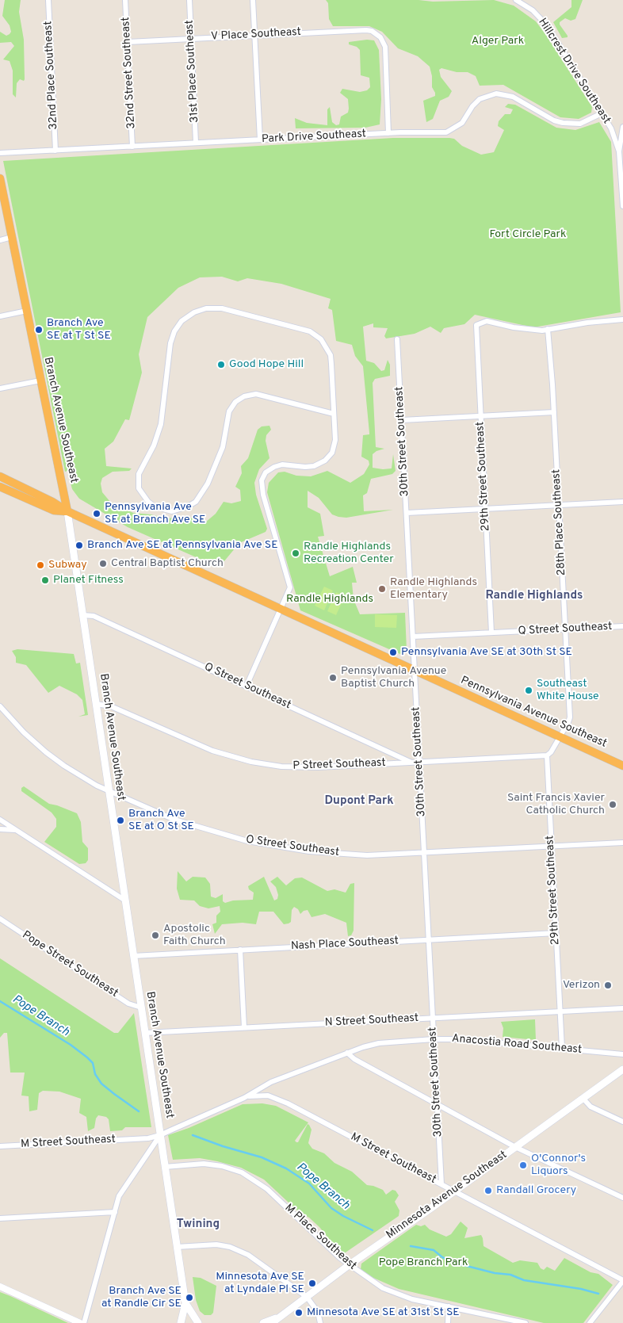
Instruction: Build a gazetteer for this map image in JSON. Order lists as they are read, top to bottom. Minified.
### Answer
{"streets":{"highway":["Branch Avenue Southeast","Pennsylvania Avenue Southeast"],"main road":["Minnesota Avenue Southeast"],"street":["V Place Southeast","31st Place Southeast","Hillcrest Drive Southeast","32nd Street Southeast","32nd Place Southeast","Park Drive Southeast","30th Street Southeast","29th Street Southeast","28th Place Southeast","Q Street Southeast","P Street Southeast","O Street Southeast","Nash Place Southeast","Pope Street Southeast","N Street Southeast","Anacostia Road Southeast","M Street Southeast","M Place Southeast"]},"crossings":[["V Place Southeast","31st Place Southeast"],["V Place Southeast","32nd Street Southeast"],["V Place Southeast","Park Drive Southeast"],["31st Place Southeast","Park Drive Southeast"],["Hillcrest Drive Southeast","Park Drive Southeast"],["32nd Street Southeast","Park Drive Southeast"],["32nd Place Southeast","Park Drive Southeast"],["Branch Avenue Southeast","Q Street Southeast"],["Branch Avenue Southeast","Pennsylvania Avenue Southeast"],["Branch Avenue Southeast","P Street Southeast"],["Branch Avenue Southeast","O Street Southeast"],["Branch Avenue Southeast","Nash Place Southeast"],["Branch Avenue Southeast","Pope Street Southeast"],["Branch Avenue Southeast","N Street Southeast"],["Branch Avenue Southeast","Anacostia Road Southeast"],["Branch Avenue Southeast","M Street Southeast"],["Branch Avenue Southeast","M Place Southeast"],["30th Street Southeast","Q Street Southeast"],["30th Street Southeast","Pennsylvania Avenue Southeast"],["30th Street Southeast","P Street Southeast"],["30th Street Southeast","O Street Southeast"],["30th Street Southeast","Nash Place Southeast"],["30th Street Southeast","N Street Southeast"],["30th Street Southeast","Anacostia Road Southeast"],["30th Street Southeast","M Street Southeast"],["29th Street Southeast","28th Place Southeast"],["29th Street Southeast","Q Street Southeast"],["29th Street Southeast","P Street Southeast"],["29th Street Southeast","O Street Southeast"],["29th Street Southeast","Nash Place Southeast"],["29th Street Southeast","N Street Southeast"],["29th Street Southeast","Anacostia Road Southeast"],["28th Place Southeast","Q Street Southeast"],["28th Place Southeast","Pennsylvania Avenue Southeast"],["Q Street Southeast","P Street Southeast"],["Anacostia Road Southeast","M Street Southeast"],["M Street Southeast","Minnesota Avenue Southeast"],["Minnesota Avenue Southeast","M Place Southeast"]],"districts":["Randle Highlands","Dupont Park","Twining"],"water":["Pope Branch"],"parks":["Alger Park","Fort Circle Park","Randle Highlands","Pope Branch Park"],"places":["Branch Ave SE at T St SE","Good Hope Hill","Pennsylvania Ave SE at Branch Ave SE","Branch Ave SE at Pennsylvania Ave SE","Randle Highlands Recreation Center","Central Baptist Church","Subway","Planet Fitness","Randle Highlands Elementary","Pennsylvania Ave SE at 30th St SE","Pennsylvania Avenue Baptist Church","Southeast White House","Saint Francis Xavier Catholic Church","Branch Ave SE at O St SE","Apostolic Faith Church","Verizon","O'Connor's Liquors","Randall Grocery","Minnesota Ave SE at Lyndale Pl SE","Branch Ave SE at Randle Cir SE","Minnesota Ave SE at 31st St SE"]}
